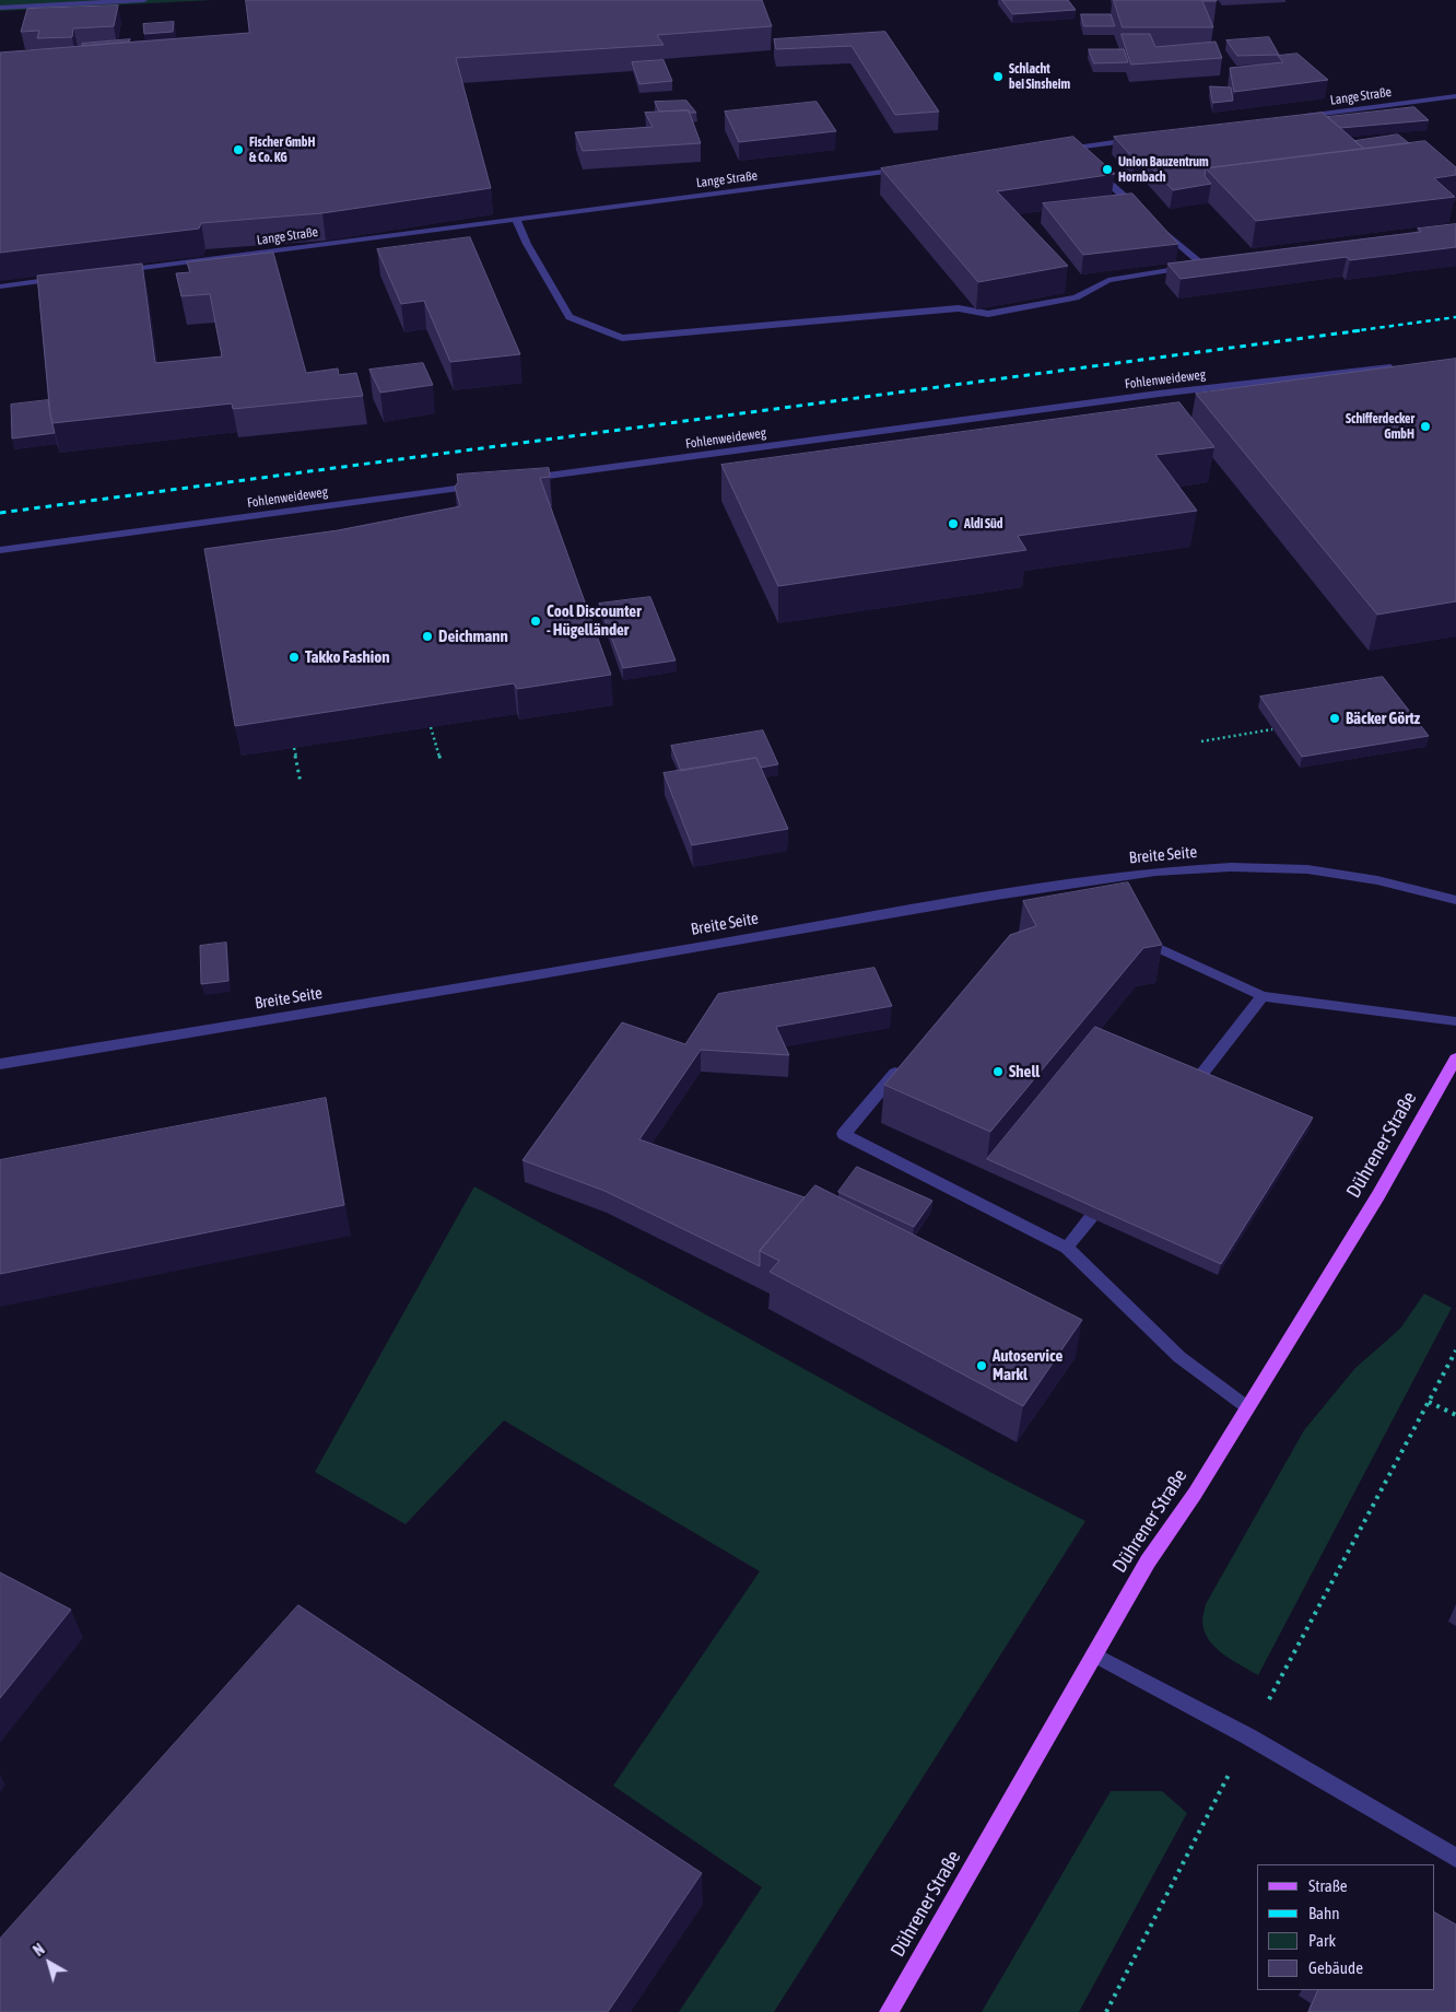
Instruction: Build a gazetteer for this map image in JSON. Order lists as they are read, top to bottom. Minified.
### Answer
{"streets":{"main road":["Dührener Straße"],"street":["Lange Straße","Fohlenweideweg","Breite Seite"]},"places":["Schlacht bei Sinsheim","Fischer GmbH & Co. KG","Union Bauzentrum Hornbach","Schifferdecker GmbH","Aldi Süd","Cool Discounter - Hügelländer","Deichmann","Takko Fashion","Bäcker Görtz","Shell","Autoservice Markl"],"legend":["Straße","Bahn","Park","Gebäude"],"north":"top left"}
